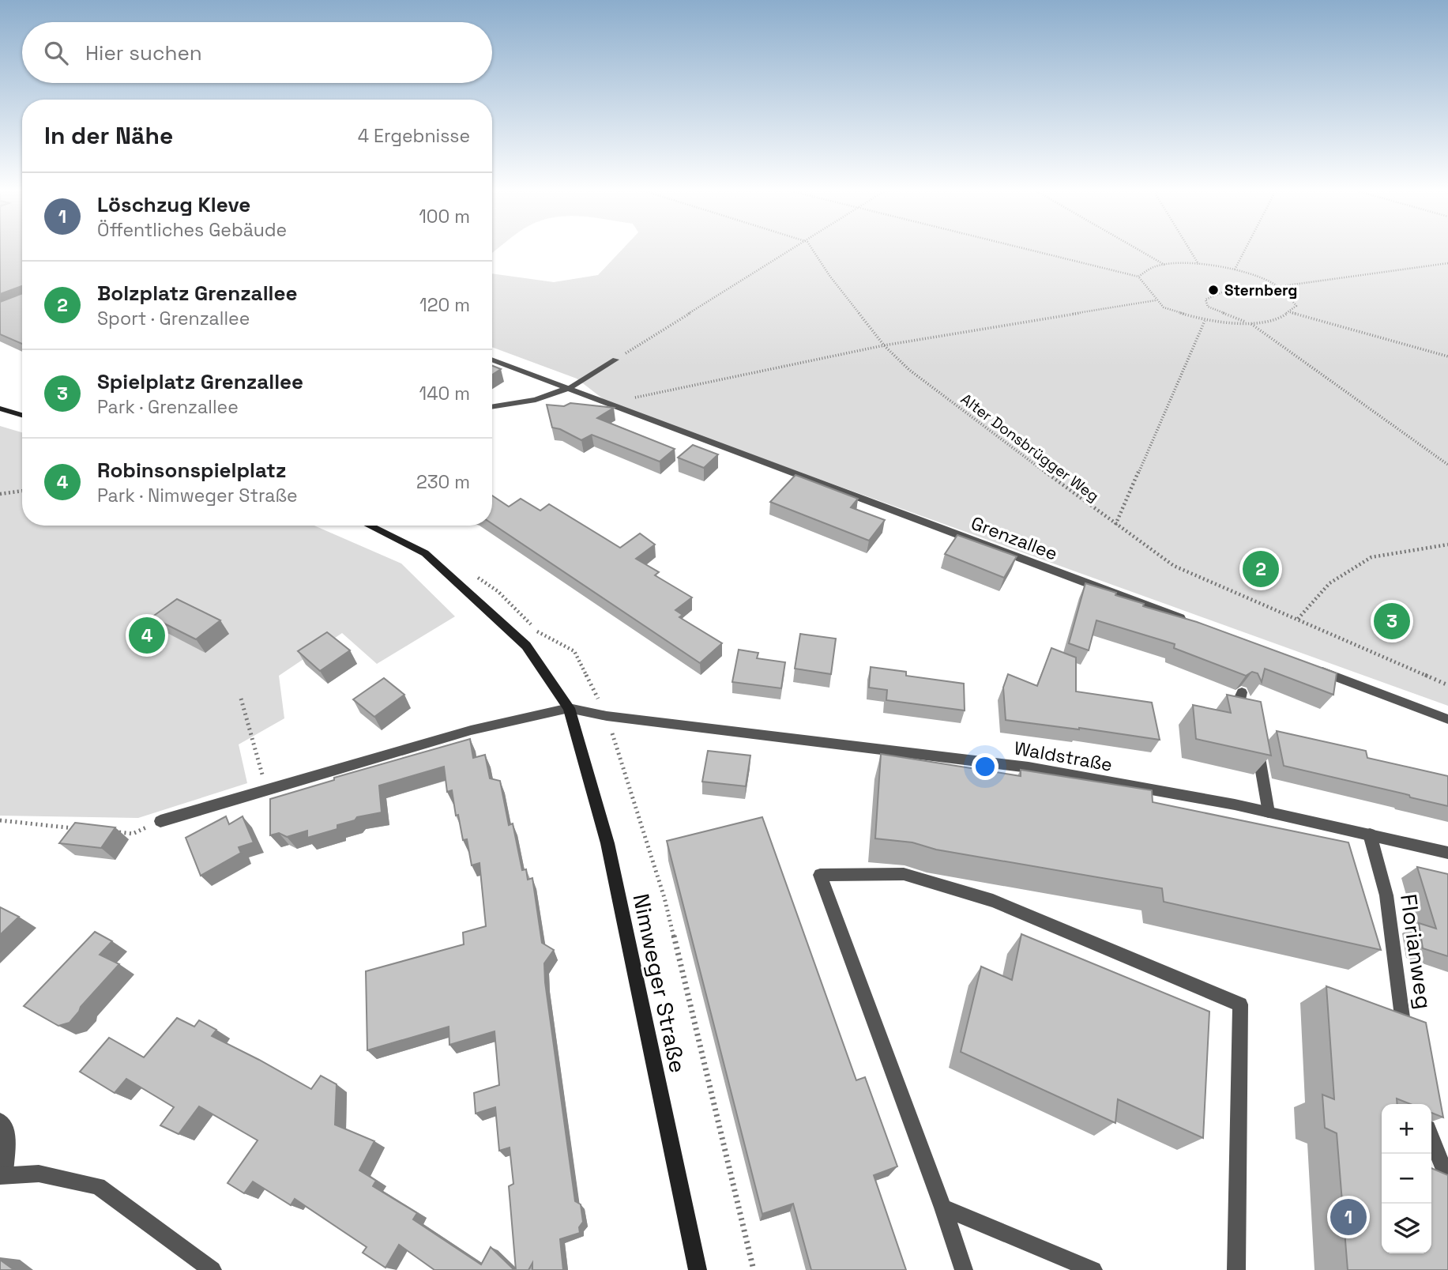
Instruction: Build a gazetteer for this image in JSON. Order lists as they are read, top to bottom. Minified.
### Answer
{"streets":{"main road":["Nimweger Straße"],"street":["Grenzallee","Waldstraße","Florianweg"],"path":["Alter Donsbrügger Weg"]},"crossings":[["Waldstraße","Florianweg"],["Waldstraße","Nimweger Straße"]],"places":["Sternberg"],"page":{"search":"Hier suchen","heading":["In der Nähe","4 Ergebnisse"],"list":[{"mark":"1","name":"Löschzug Kleve","note":"Öffentliches Gebäude","value":"100 m"},{"mark":"2","name":"Bolzplatz Grenzallee","note":"Sport · Grenzallee","value":"120 m"},{"mark":"3","name":"Spielplatz Grenzallee","note":"Park · Grenzallee","value":"140 m"},{"mark":"4","name":"Robinsonspielplatz","note":"Park · Nimweger Straße","value":"230 m"}],"pins":["2","3","4","1"],"map_buttons":["+","−"]}}
